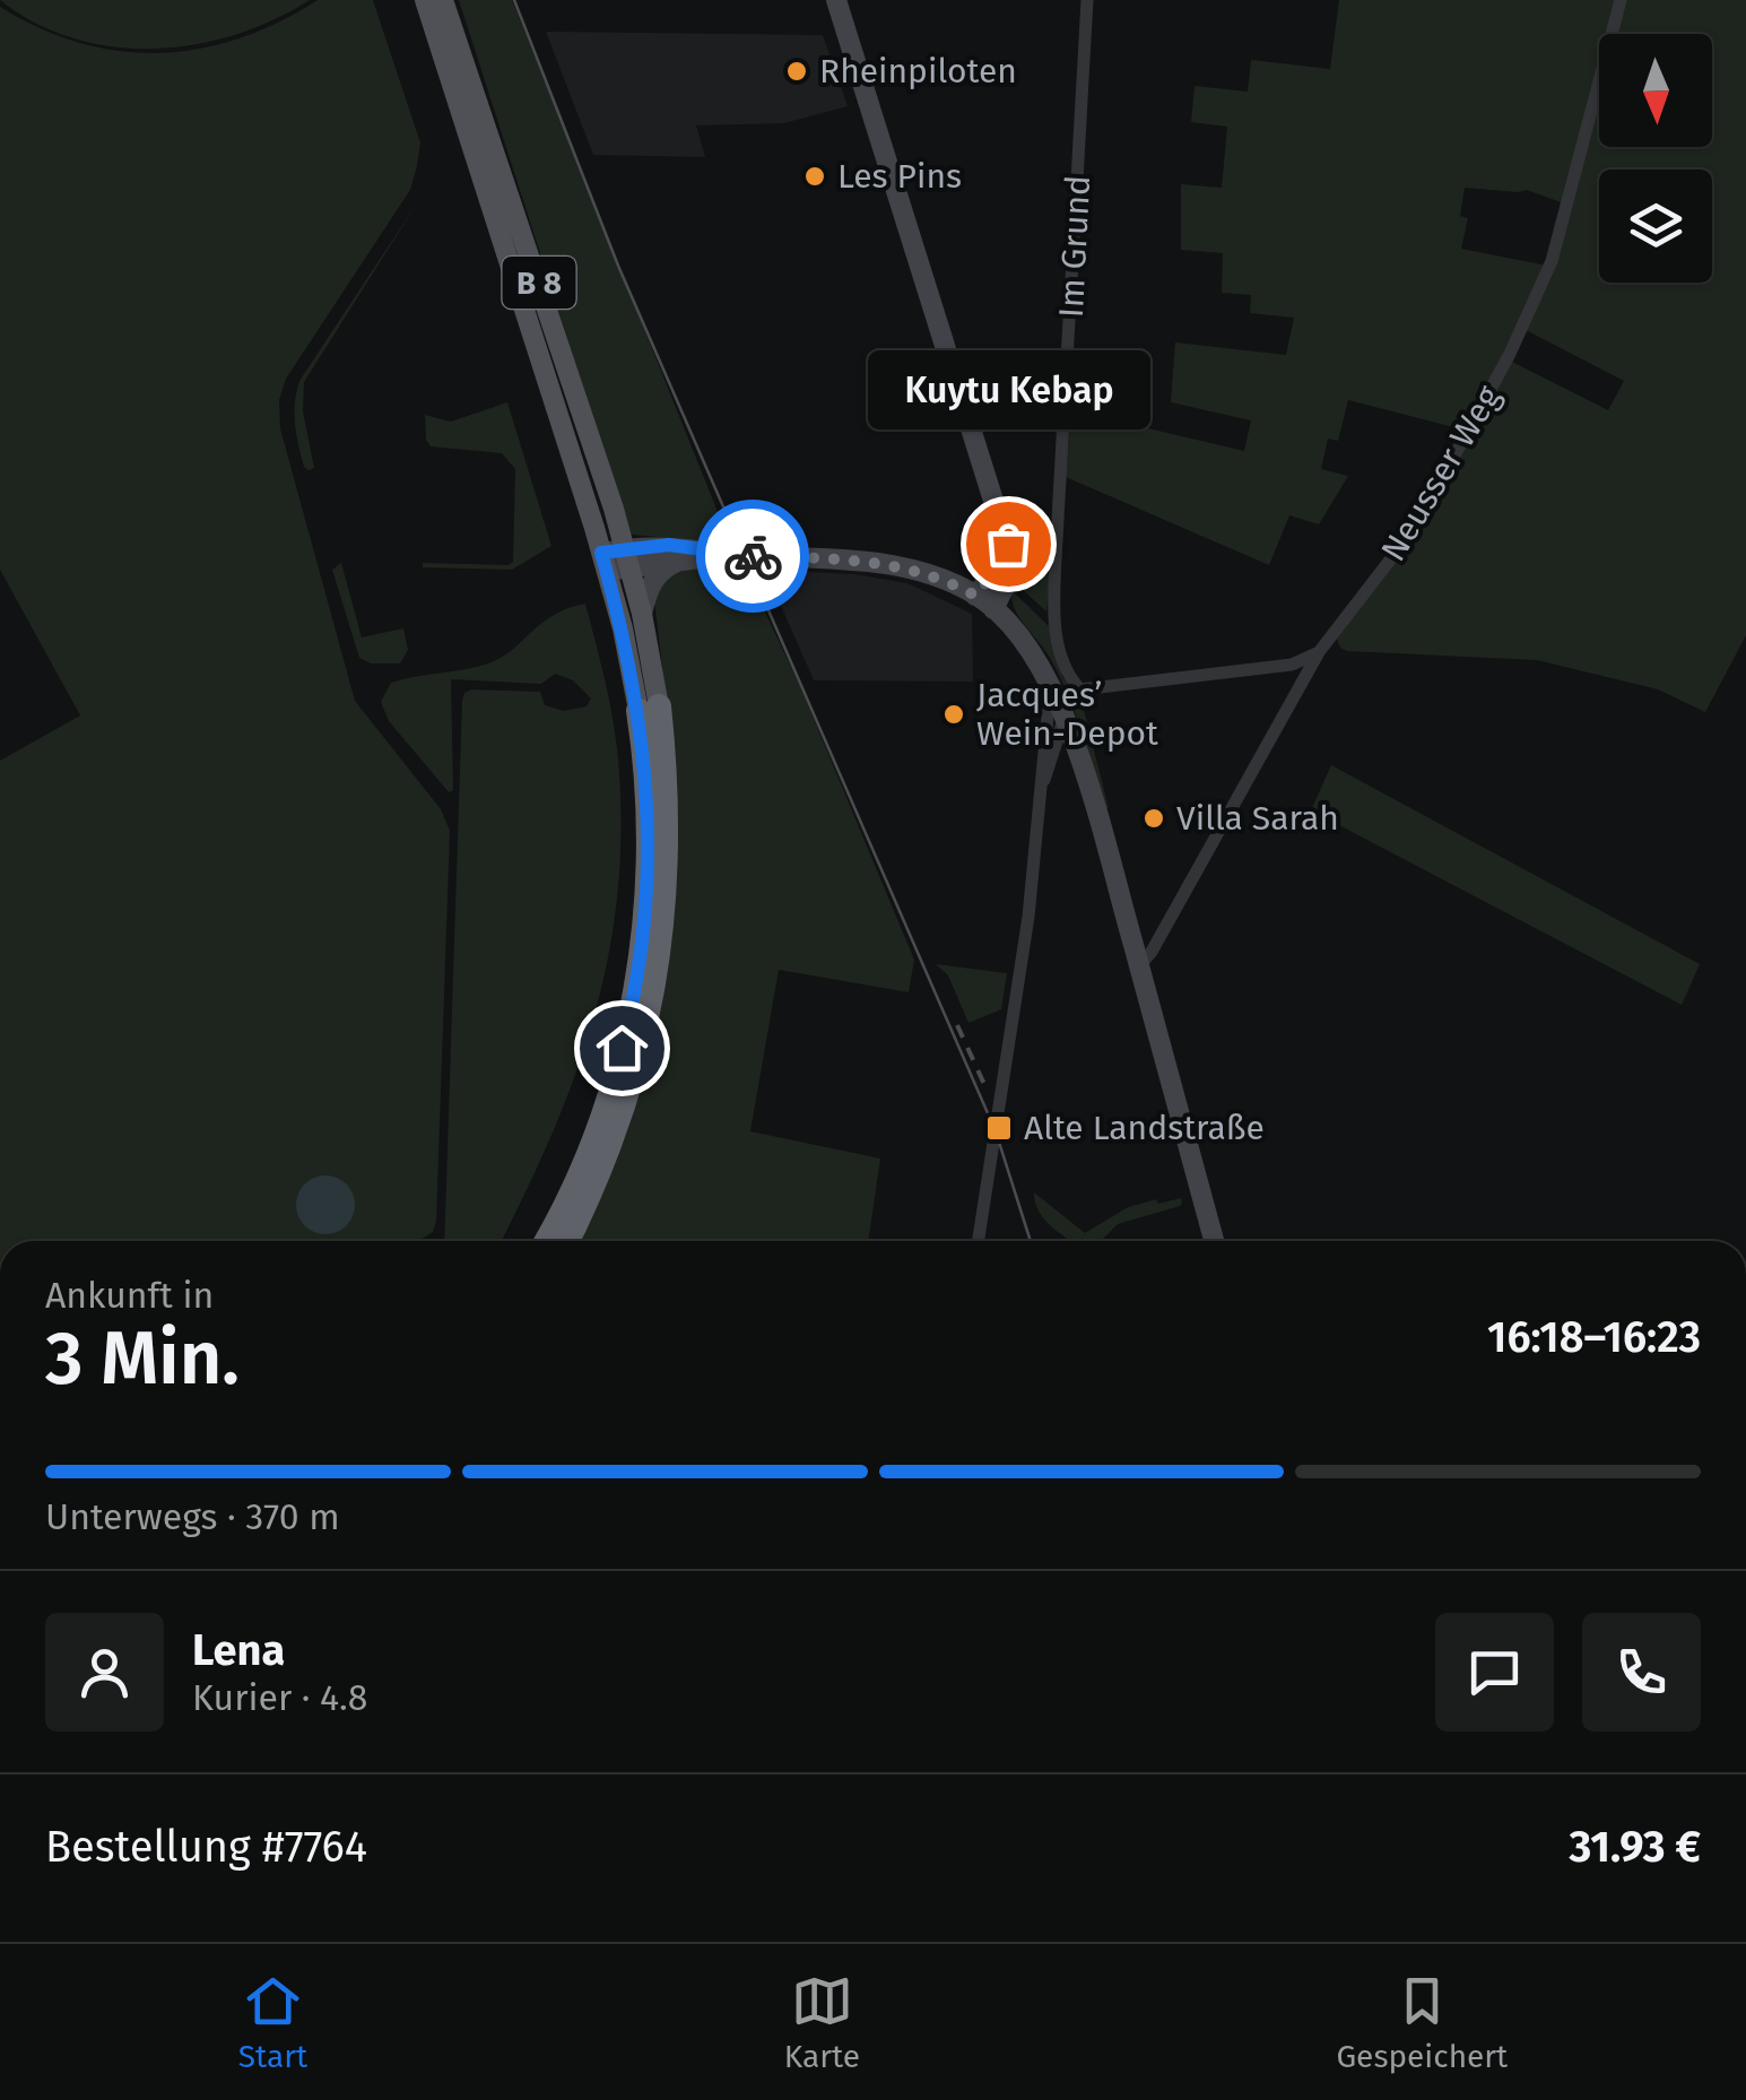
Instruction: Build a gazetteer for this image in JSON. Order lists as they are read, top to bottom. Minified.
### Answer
{"streets":{"highway":["B 8"],"street":["Im Grund","Neusser Weg"]},"crossings":[["Im Grund","Neusser Weg"]],"places":{"other":["Rheinpiloten","Les Pins","Kuytu Kebap","Jacques’ Wein-Depot","Villa Sarah"],"transit":["Alte Landstraße"]},"north":"bottom","page":{"bubble":"Kuytu Kebap","heading":["3 Min.","Ankunft in","16:18–16:23"],"panel":["Lena","Kurier · 4.8","Bestellung #7764","31.93 €"],"bar":"Unterwegs · 370 m","tabs":["Start","Karte","Gespeichert"]}}
